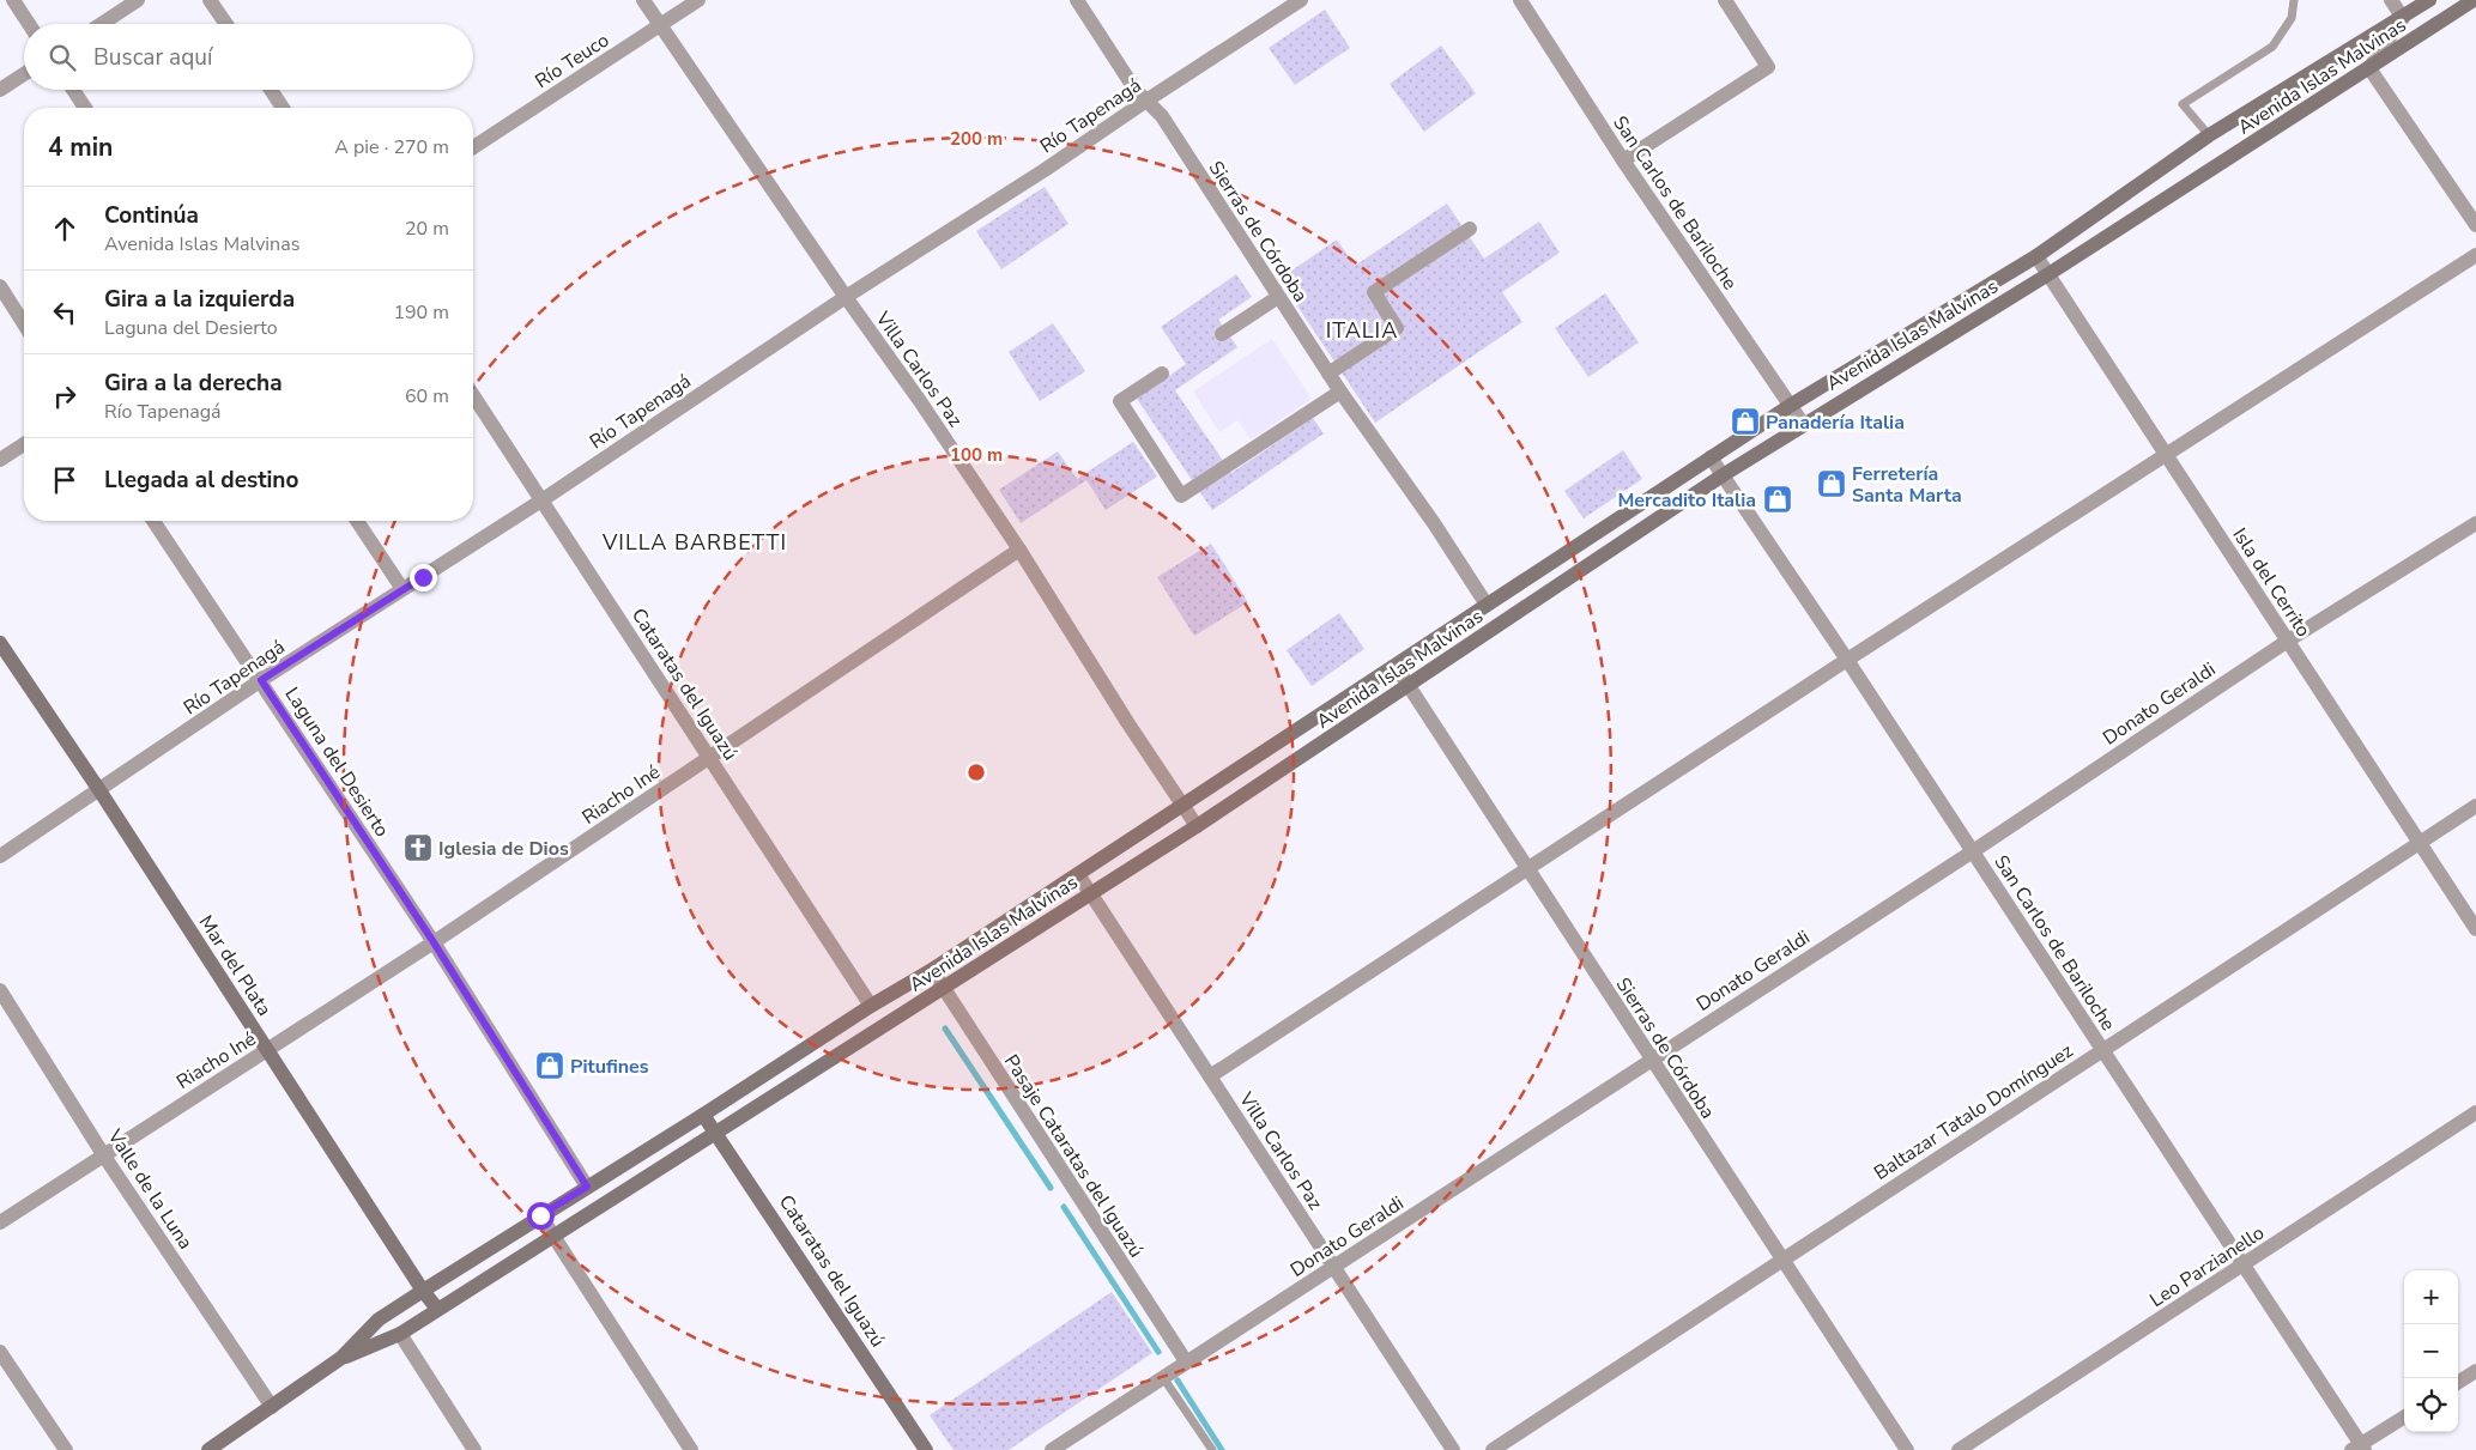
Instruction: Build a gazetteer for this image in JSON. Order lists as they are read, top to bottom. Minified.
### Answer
{"streets":{"main road":["Avenida Islas Malvinas","Cataratas del Iguazú","Mar del Plata"],"street":["Río Teuco","Río Tapenagá","San Carlos de Bariloche","Sierras de Córdoba","Villa Carlos Paz","Isla del Cerrito","Donato Geraldi","Laguna del Desierto","Riacho Iné","Baltazar Tatalo Domínguez","Pasaje Cataratas del Iguazú","Valle de la Luna","Leo Parzianello"]},"crossings":[["Río Teuco","Villa Carlos Paz"],["Avenida Islas Malvinas","San Carlos de Bariloche"],["Avenida Islas Malvinas","Sierras de Córdoba"],["Avenida Islas Malvinas","Villa Carlos Paz"],["Avenida Islas Malvinas","Isla del Cerrito"],["Avenida Islas Malvinas","Cataratas del Iguazú"],["Avenida Islas Malvinas","Laguna del Desierto"],["Avenida Islas Malvinas","Mar del Plata"],["Avenida Islas Malvinas","Pasaje Cataratas del Iguazú"],["Avenida Islas Malvinas","Valle de la Luna"],["Río Tapenagá","Sierras de Córdoba"],["Río Tapenagá","Villa Carlos Paz"],["Río Tapenagá","Cataratas del Iguazú"],["Río Tapenagá","Laguna del Desierto"],["Río Tapenagá","Mar del Plata"],["San Carlos de Bariloche","Donato Geraldi"],["San Carlos de Bariloche","Baltazar Tatalo Domínguez"],["San Carlos de Bariloche","Leo Parzianello"],["Sierras de Córdoba","Donato Geraldi"],["Sierras de Córdoba","Baltazar Tatalo Domínguez"],["Villa Carlos Paz","Donato Geraldi"],["Villa Carlos Paz","Riacho Iné"],["Isla del Cerrito","Donato Geraldi"],["Isla del Cerrito","Baltazar Tatalo Domínguez"],["Cataratas del Iguazú","Riacho Iné"],["Donato Geraldi","Pasaje Cataratas del Iguazú"],["Laguna del Desierto","Riacho Iné"],["Riacho Iné","Mar del Plata"],["Riacho Iné","Valle de la Luna"]],"districts":["ITALIA","VILLA BARBETTI"],"places":{"shop":["Panadería Italia","Ferretería Santa Marta","Mercadito Italia","Pitufines"],"church":["Iglesia de Dios"]},"page":{"search":"Buscar aquí","heading":["4 min","A pie · 270 m"],"list":[["Continúa","Avenida Islas Malvinas","20 m"],["Gira a la izquierda","Laguna del Desierto","190 m"],["Gira a la derecha","Río Tapenagá","60 m"],"Llegada al destino"],"map_buttons":["+","−"]},"rings":["200 m","100 m"]}
